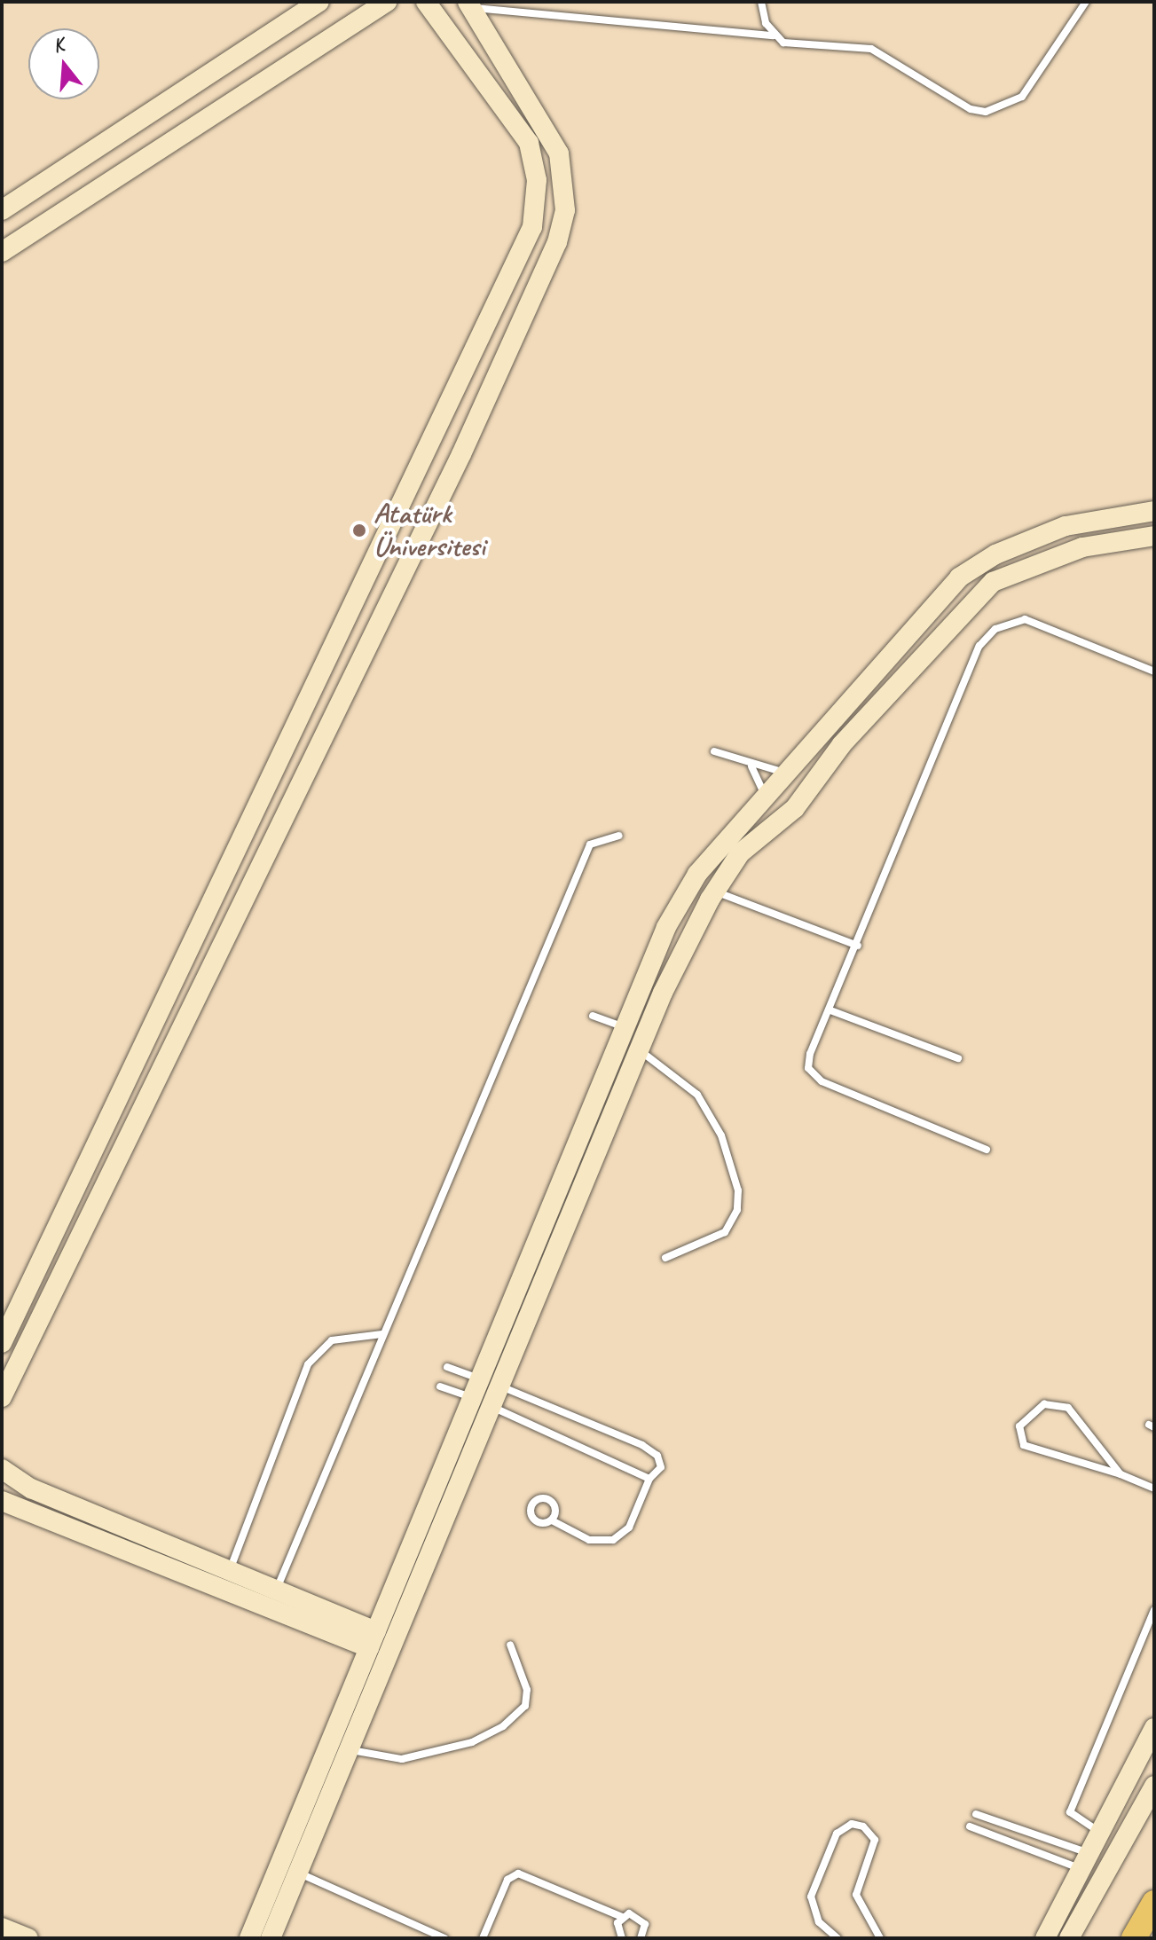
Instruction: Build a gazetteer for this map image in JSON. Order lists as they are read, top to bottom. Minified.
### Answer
{"places":["Atatürk Üniversitesi"],"north":"top"}
